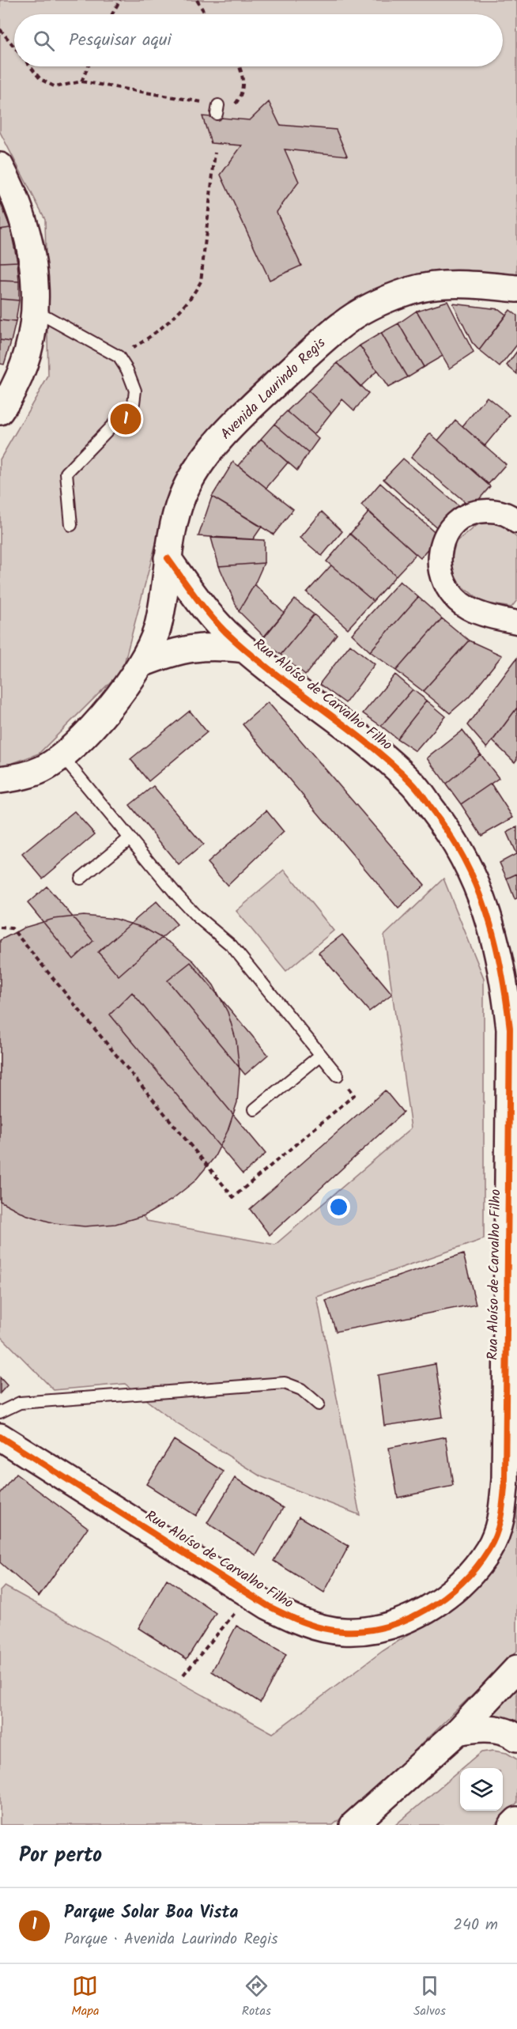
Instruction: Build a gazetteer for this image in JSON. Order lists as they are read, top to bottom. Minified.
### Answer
{"streets":{"street":["Avenida Laurindo Regis","Rua Aloíso de Carvalho Filho"]},"crossings":[["Avenida Laurindo Regis","Rua Aloíso de Carvalho Filho"]],"page":{"search":"Pesquisar aqui","pins":"1","heading":"Por perto","list":[{"mark":"1","name":"Parque Solar Boa Vista","note":"Parque · Avenida Laurindo Regis","value":"240 m"}],"nav":["Mapa","Rotas","Salvos"]}}
